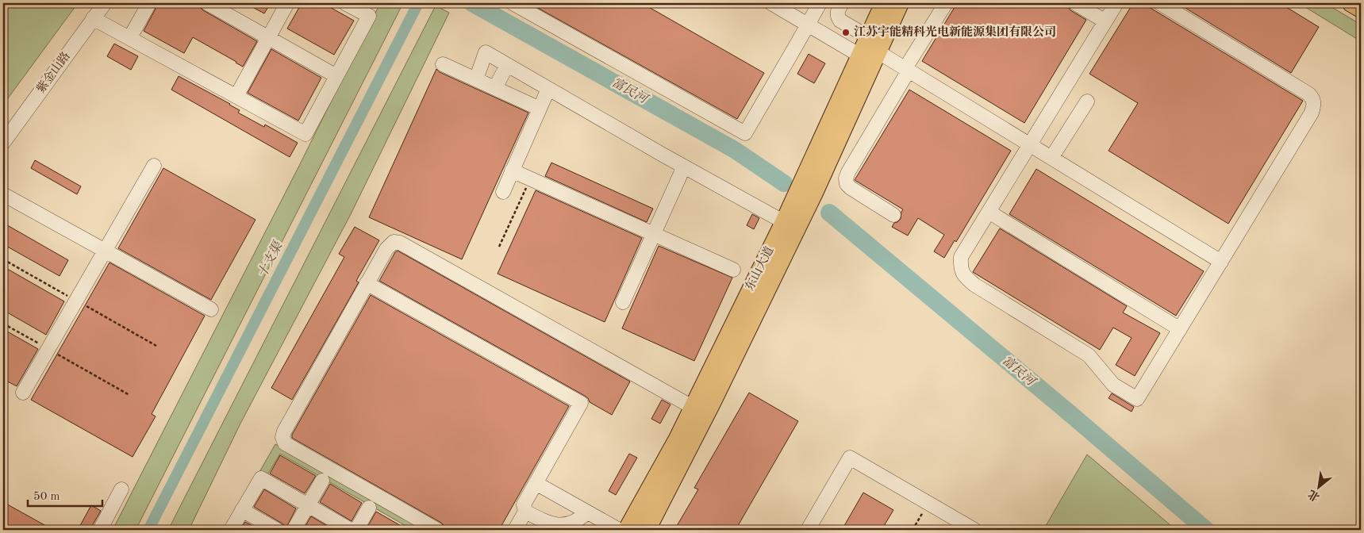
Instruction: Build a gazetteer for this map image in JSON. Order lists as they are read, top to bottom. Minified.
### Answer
{"streets":{"main road":["东山大道"],"street":["紫金山路"]},"water":["富民河","十支渠"],"places":["江苏宇能精科光电新能源集团有限公司"],"scale_bar":"50 m","north":"bottom left"}
